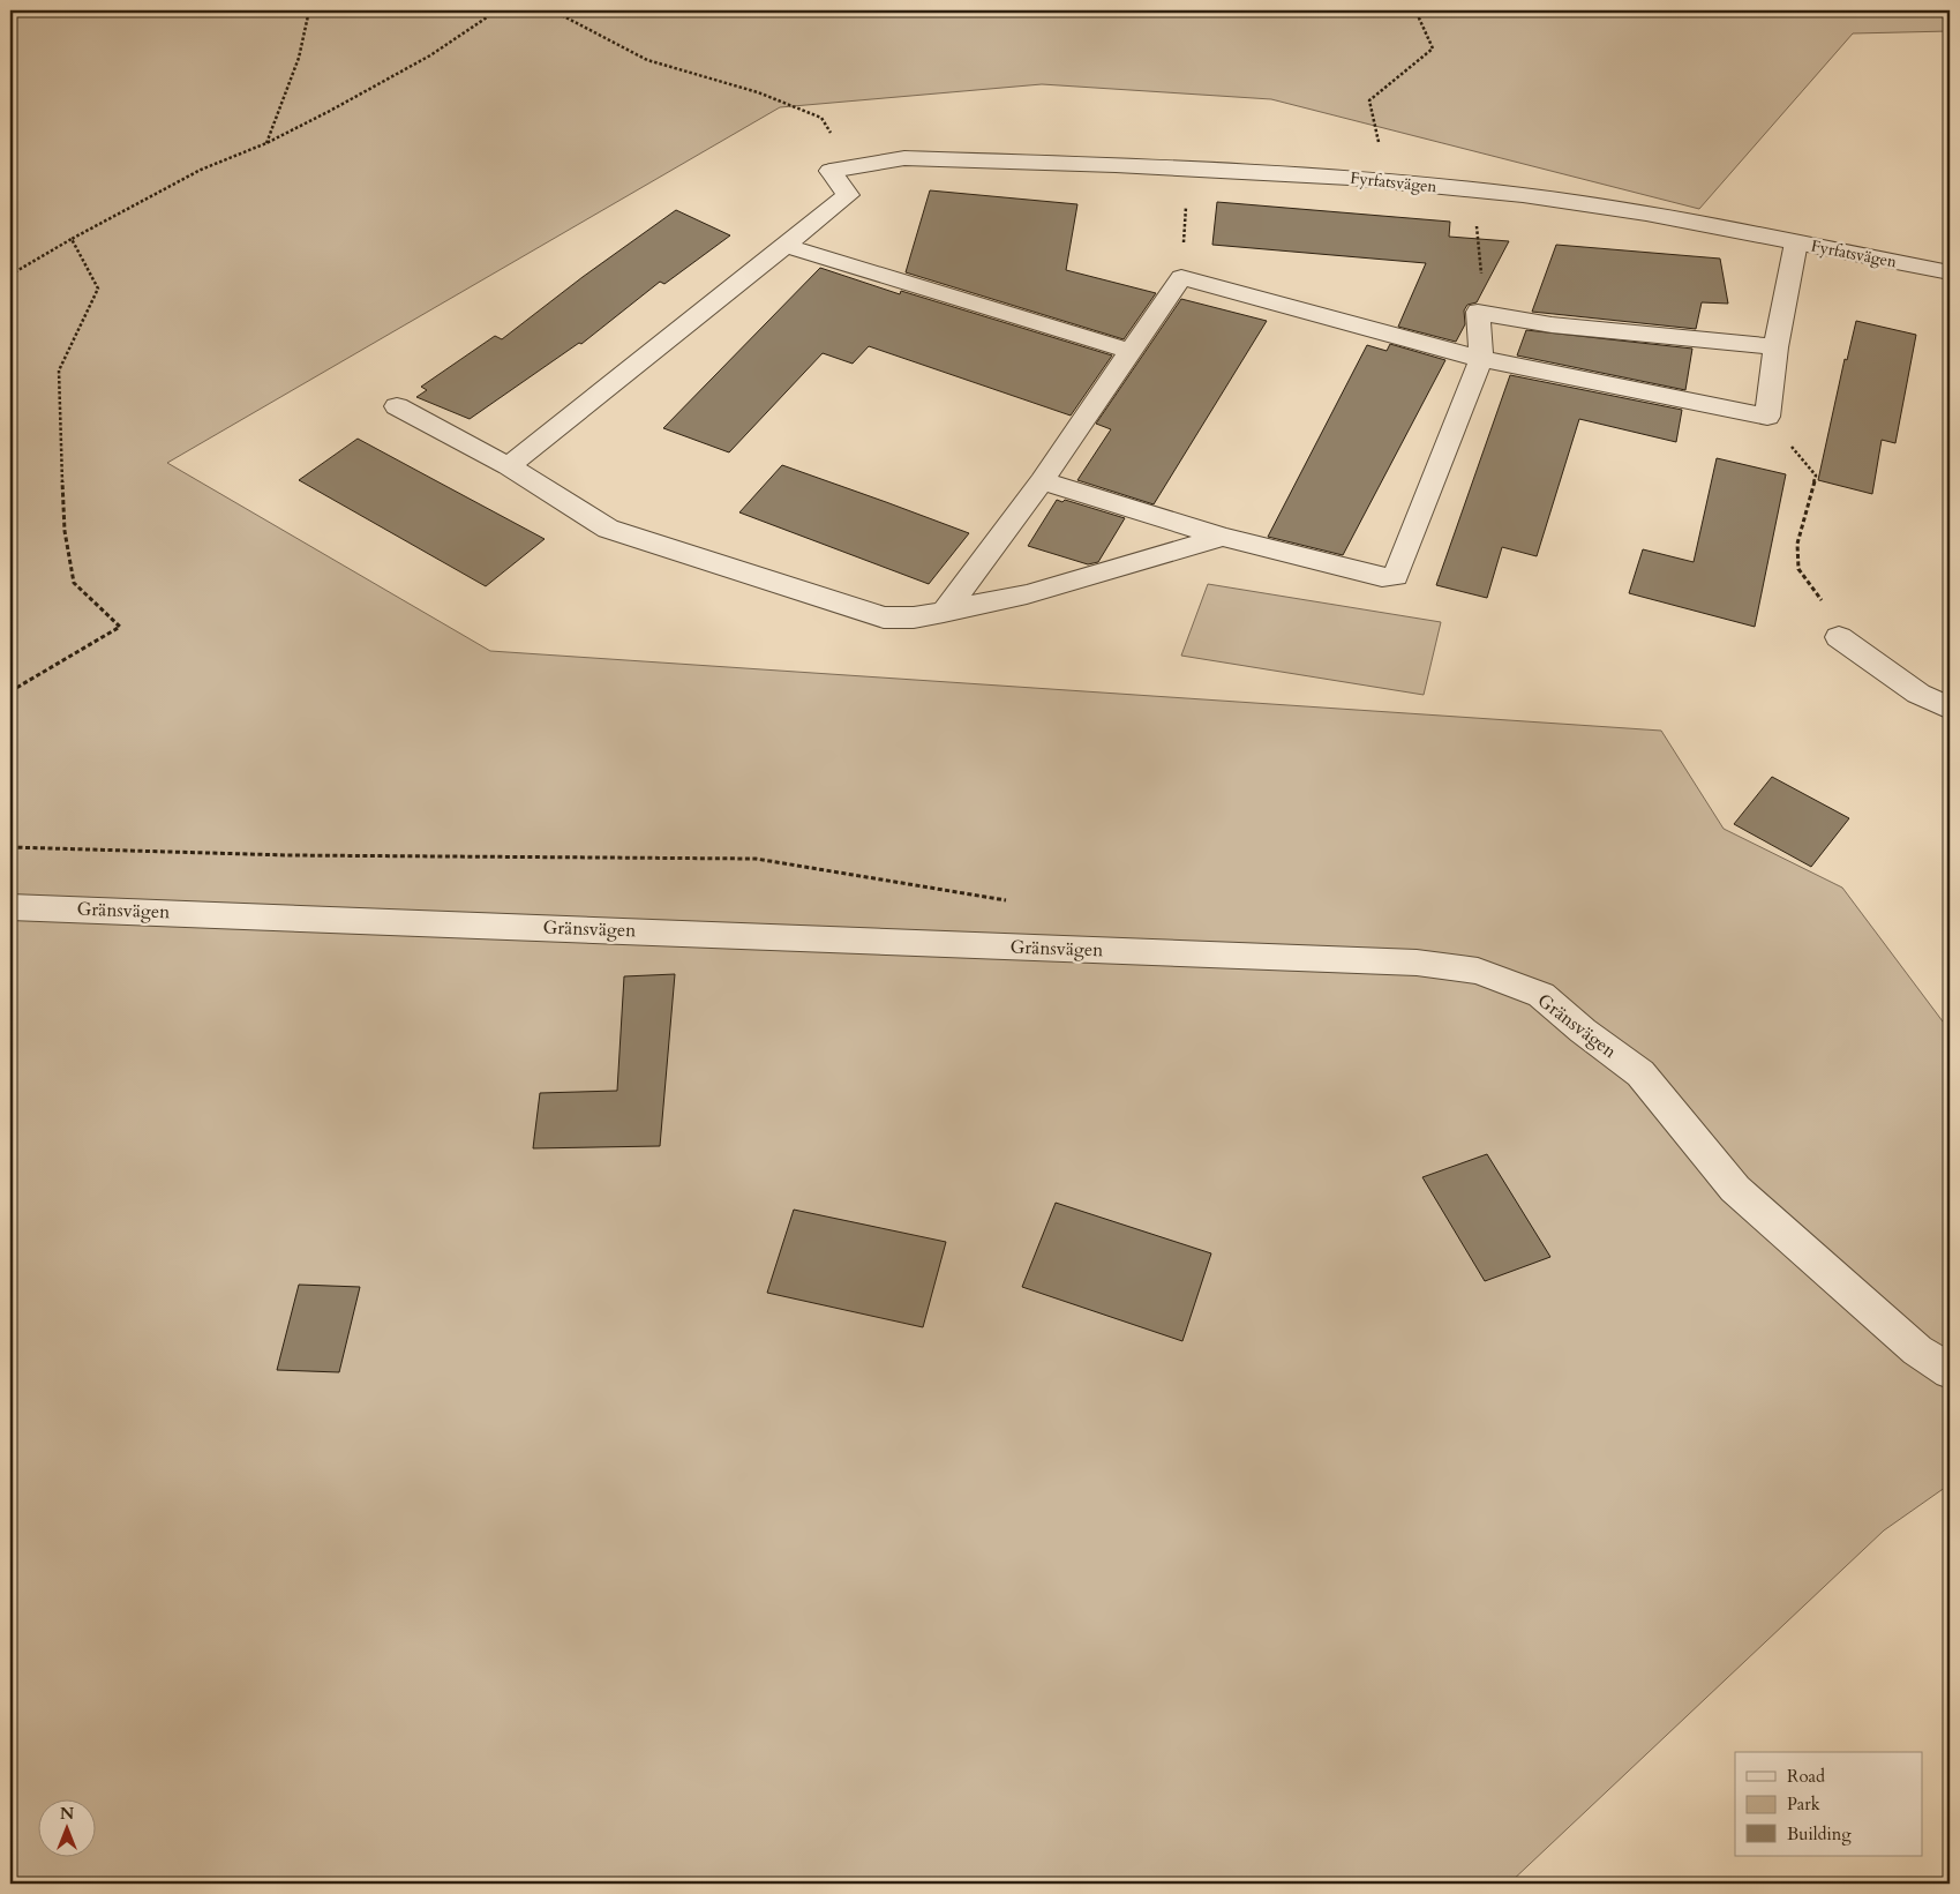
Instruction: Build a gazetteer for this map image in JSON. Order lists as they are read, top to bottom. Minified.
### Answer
{"streets":{"street":["Fyrfatsvägen","Gränsvägen"]},"legend":["Road","Park","Building"],"north":"top"}
